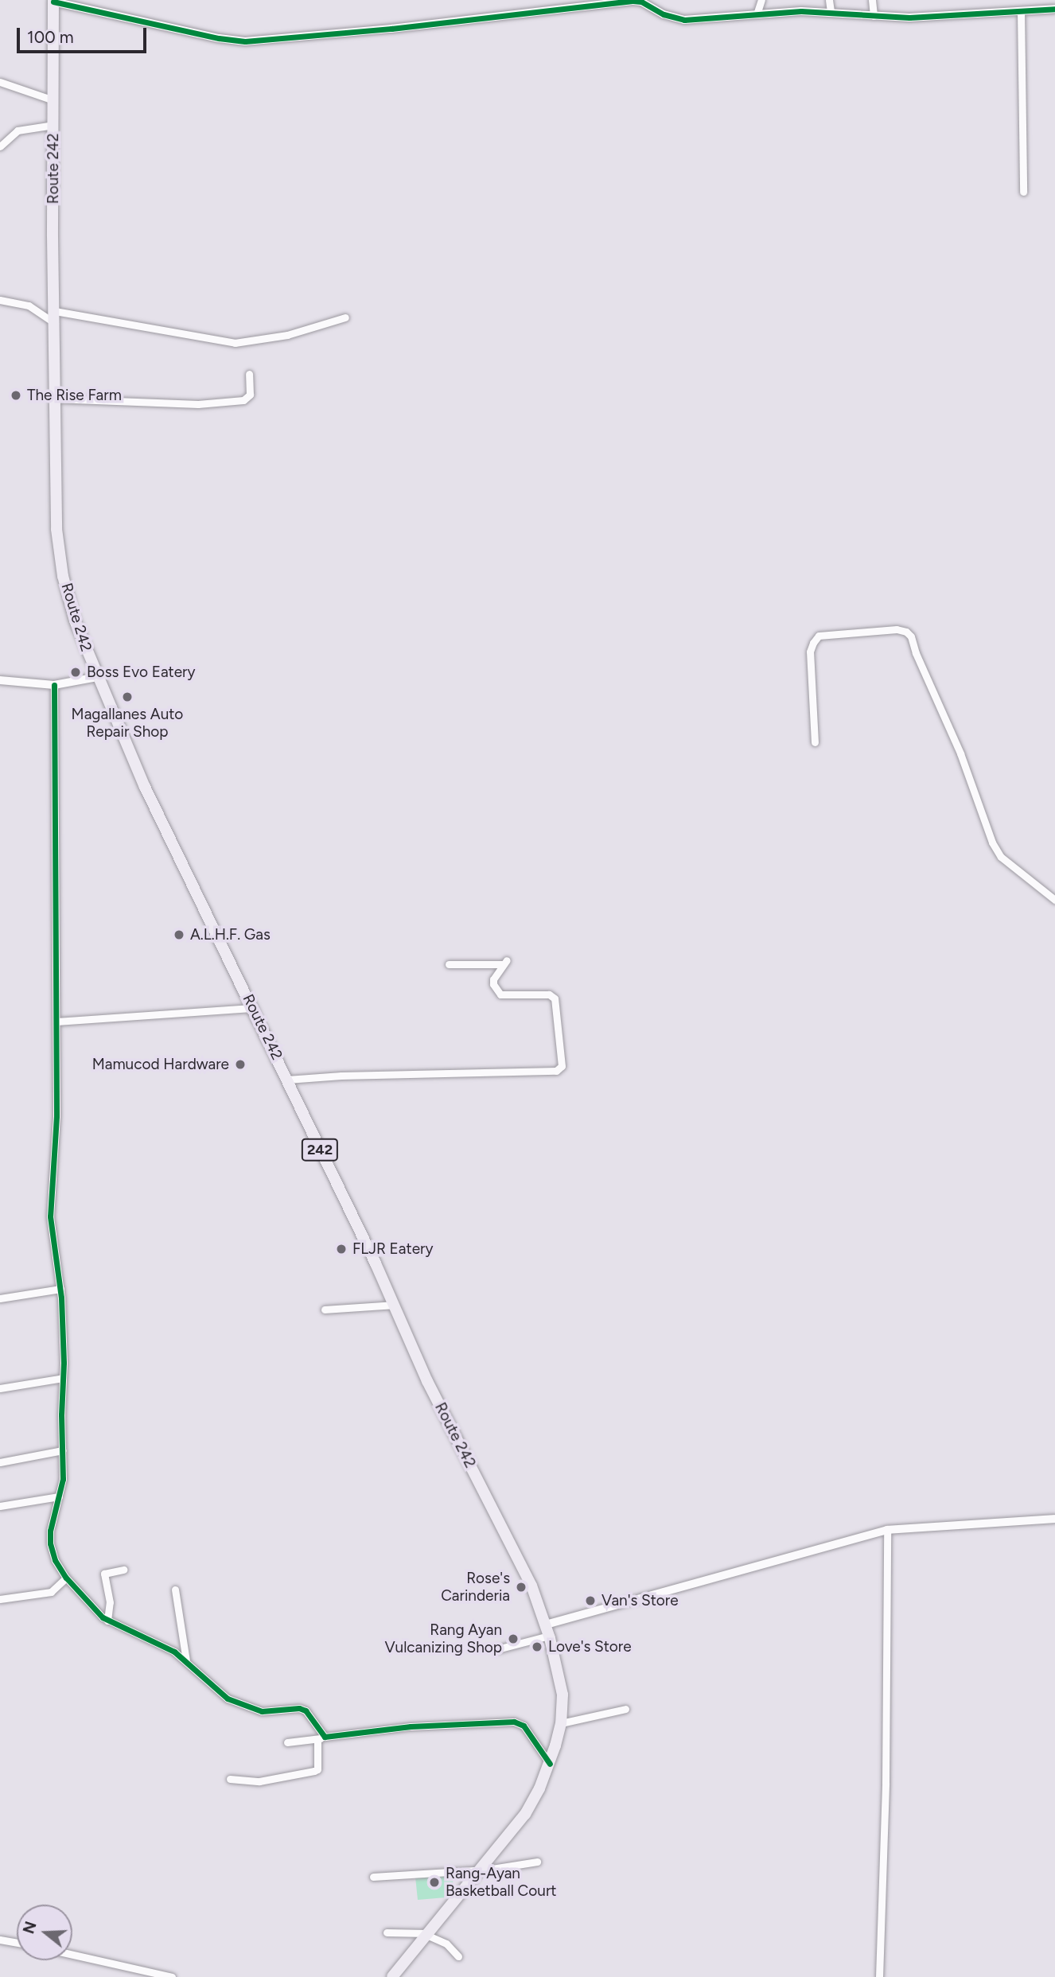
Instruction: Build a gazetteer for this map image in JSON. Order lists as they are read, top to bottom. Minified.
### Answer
{"streets":{"main road":["Route 242","242"]},"places":["The Rise Farm","Boss Evo Eatery","Magallanes Auto Repair Shop","A.L.H.F. Gas","Mamucod Hardware","FLJR Eatery","Rose's Carinderia","Van's Store","Rang Ayan Vulcanizing Shop","Love's Store","Rang-Ayan Basketball Court"],"scale_bar":"100 m","north":"left"}
